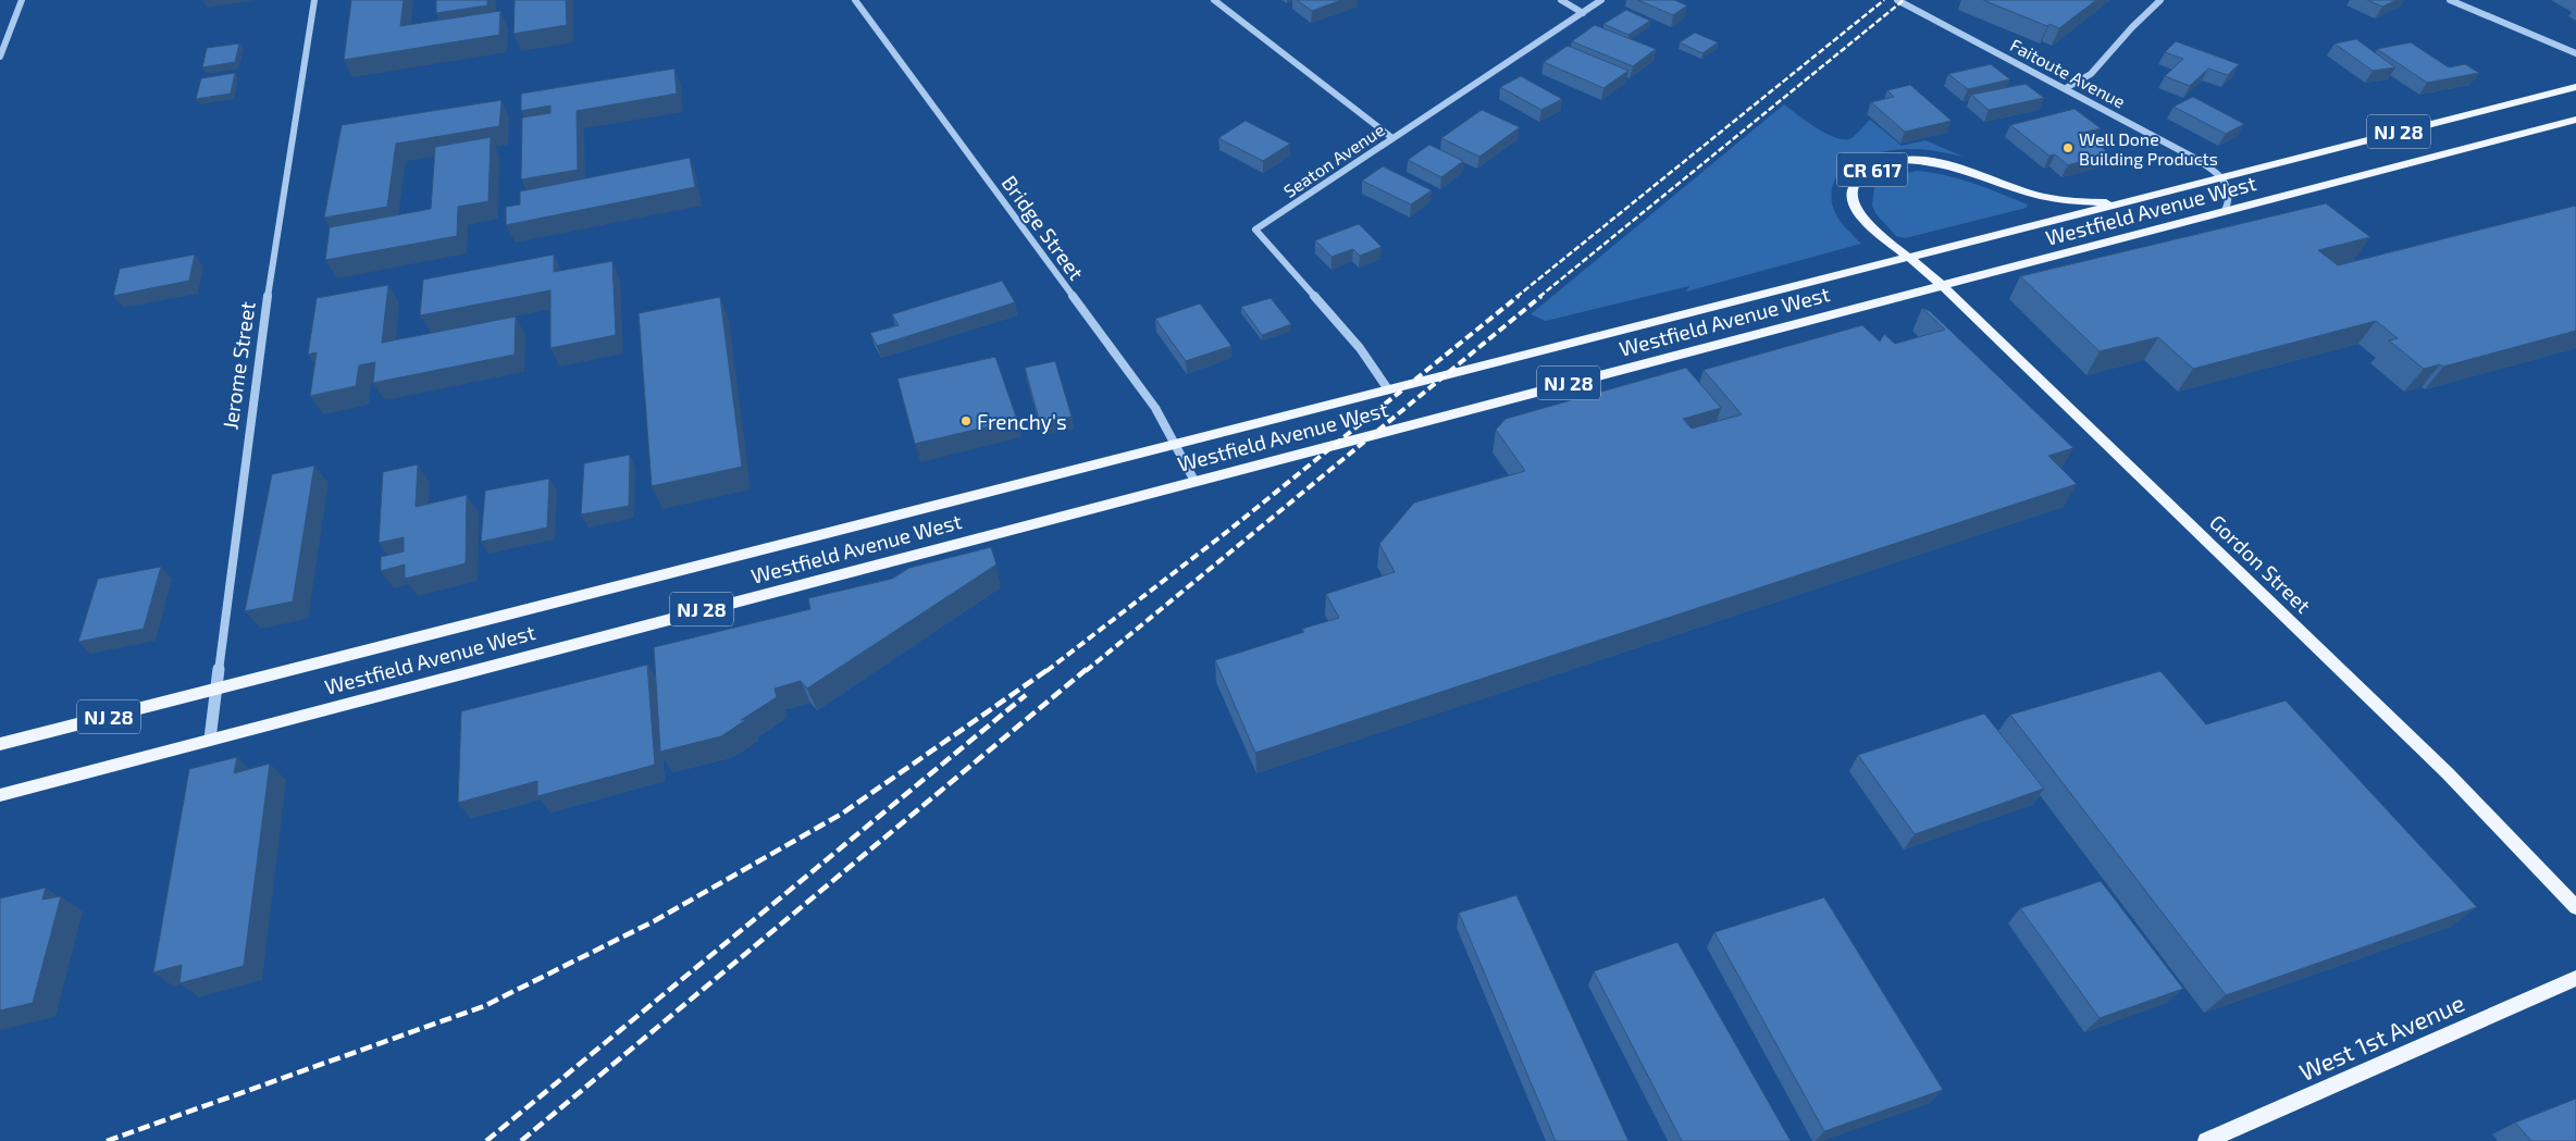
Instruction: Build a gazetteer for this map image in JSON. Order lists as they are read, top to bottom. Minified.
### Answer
{"streets":{"main road":["NJ 28","CR 617","Westfield Avenue West","Gordon Street","West 1st Avenue"],"street":["Faitoute Avenue","Seaton Avenue","Bridge Street","Jerome Street"]},"crossings":[["Faitoute Avenue","Westfield Avenue West"],["Seaton Avenue","Westfield Avenue West"],["CR 617","Westfield Avenue West"],["CR 617","Gordon Street"],["Westfield Avenue West","Bridge Street"],["Westfield Avenue West","Jerome Street"],["Westfield Avenue West","Gordon Street"]],"places":["Well Done Building Products","Frenchy's"]}
